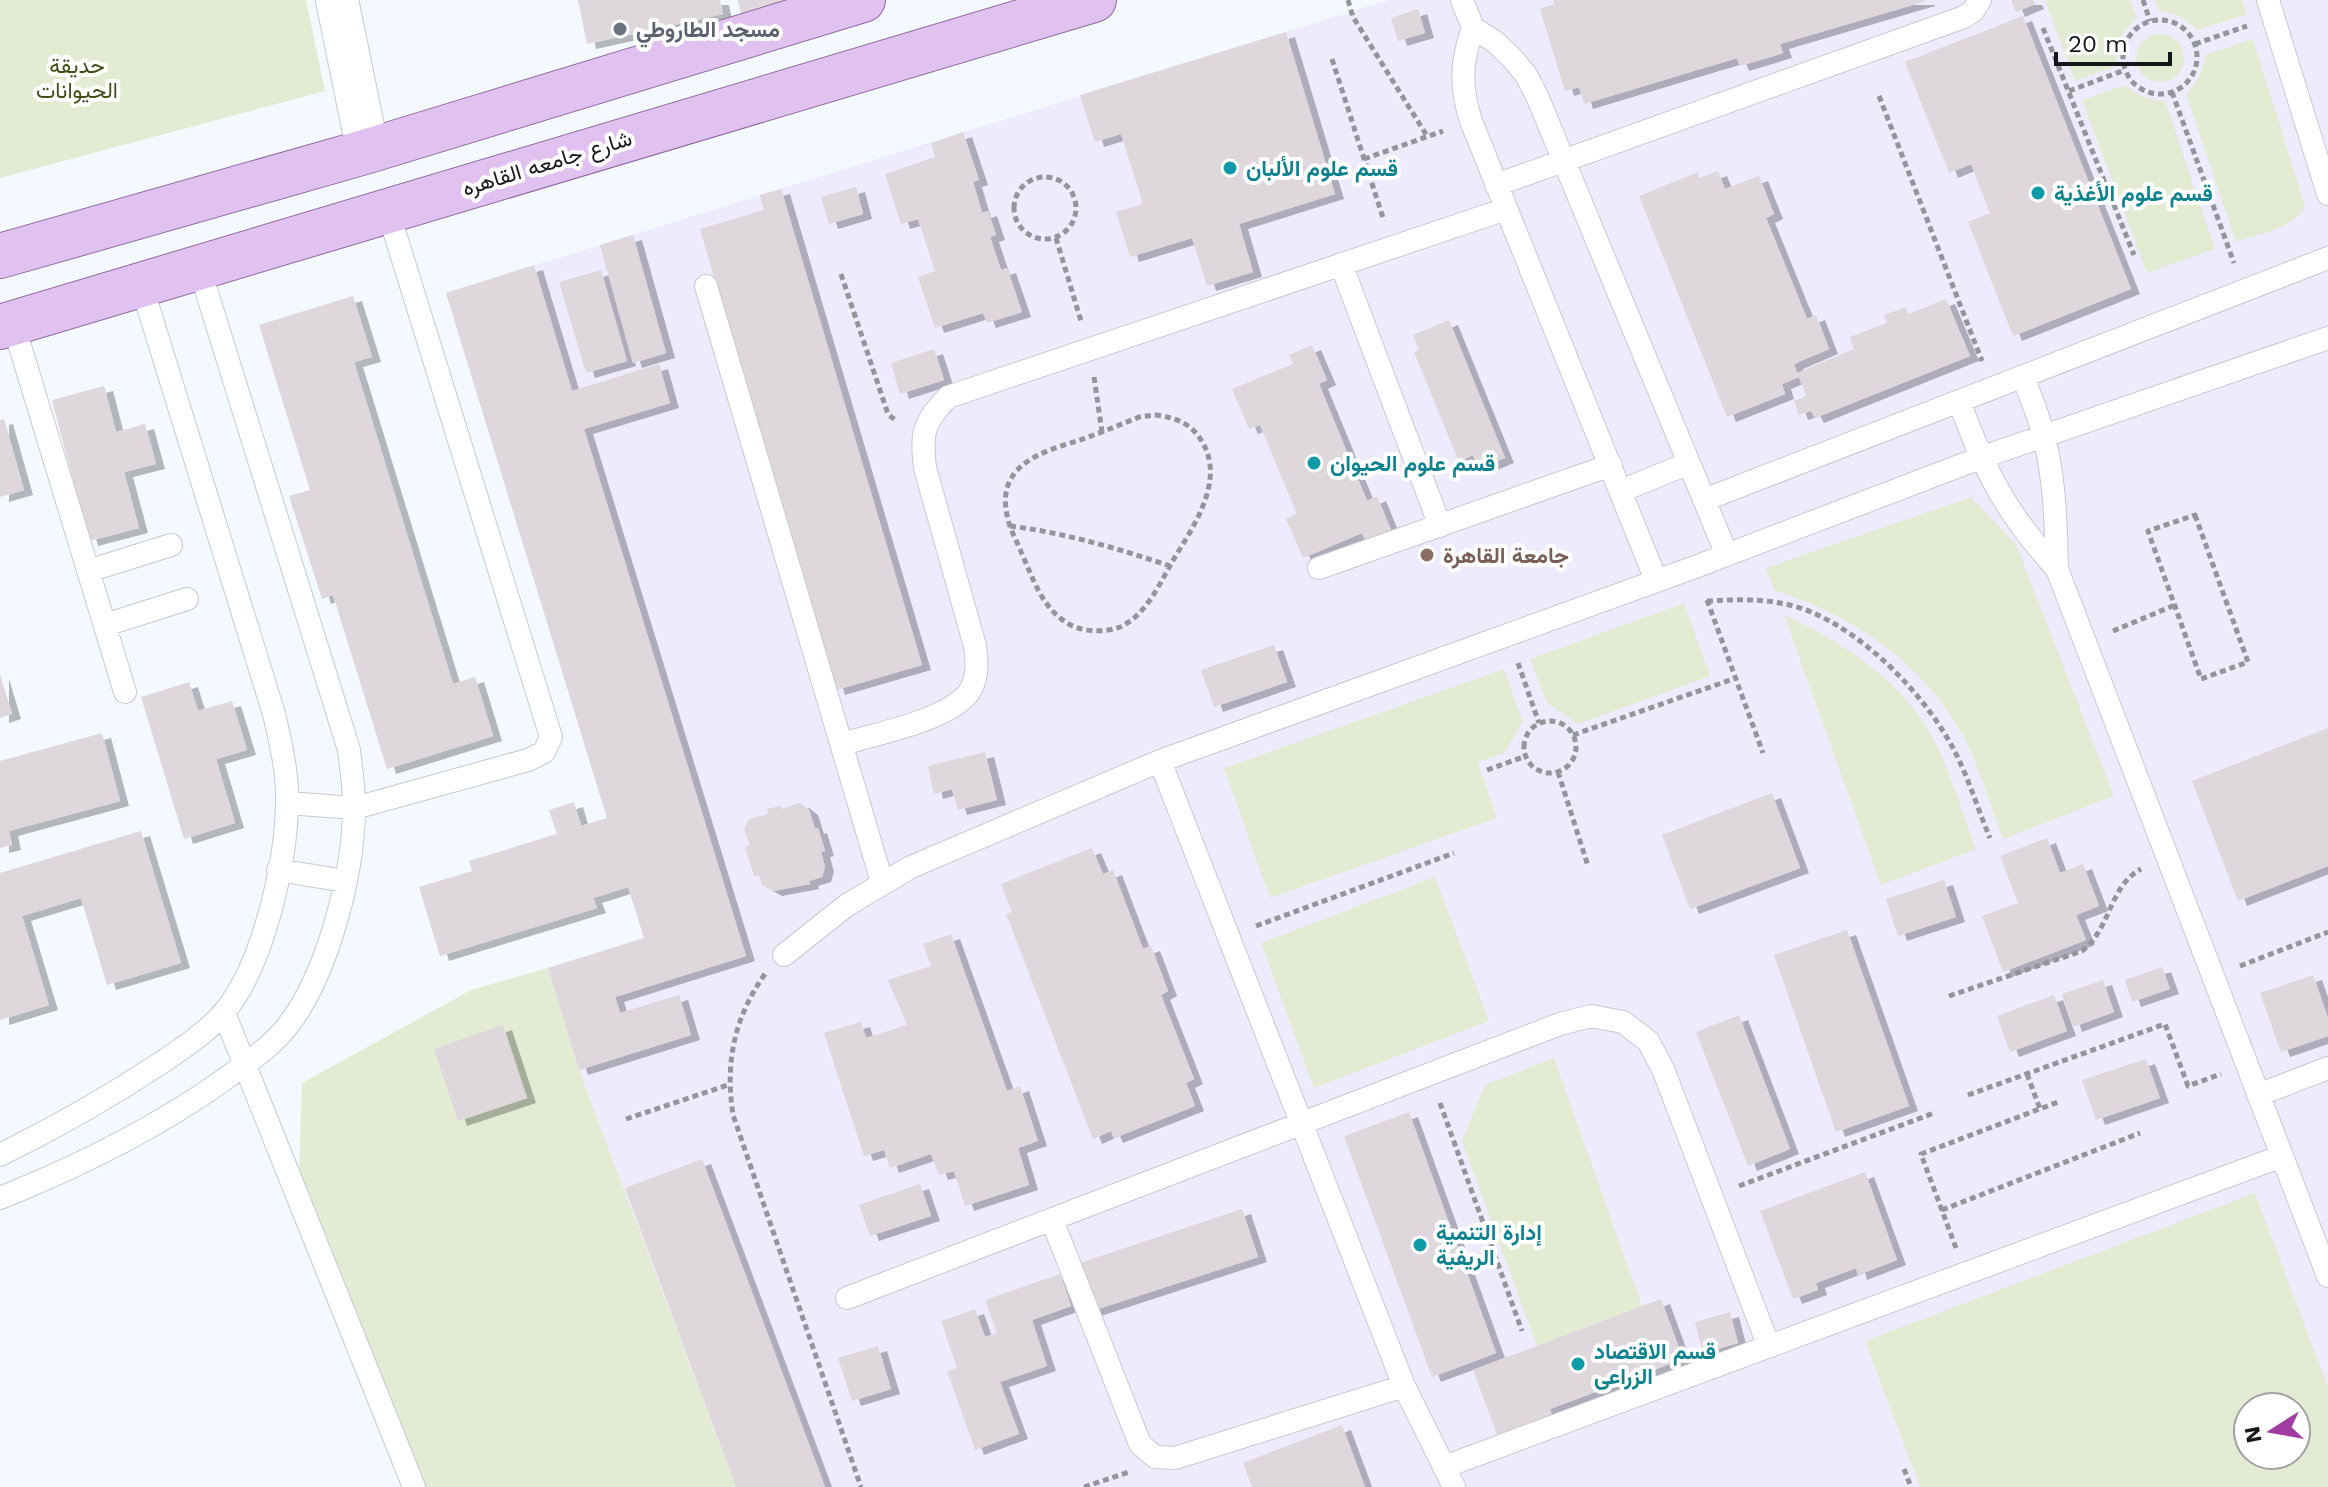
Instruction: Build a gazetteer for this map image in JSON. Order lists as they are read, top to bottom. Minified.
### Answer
{"streets":{"main road":["شارع جامعه القاهره"]},"parks":["حديقة الحيوانات"],"places":["مسجد الطاروطي","قسم علوم الألبان","قسم علوم الأغذية","قسم علوم الحيوان","جامعة القاهرة","إدارة التنمية الريفية","قسم الاقتصاد الزراعى"],"scale_bar":"20 m","north":"left"}
